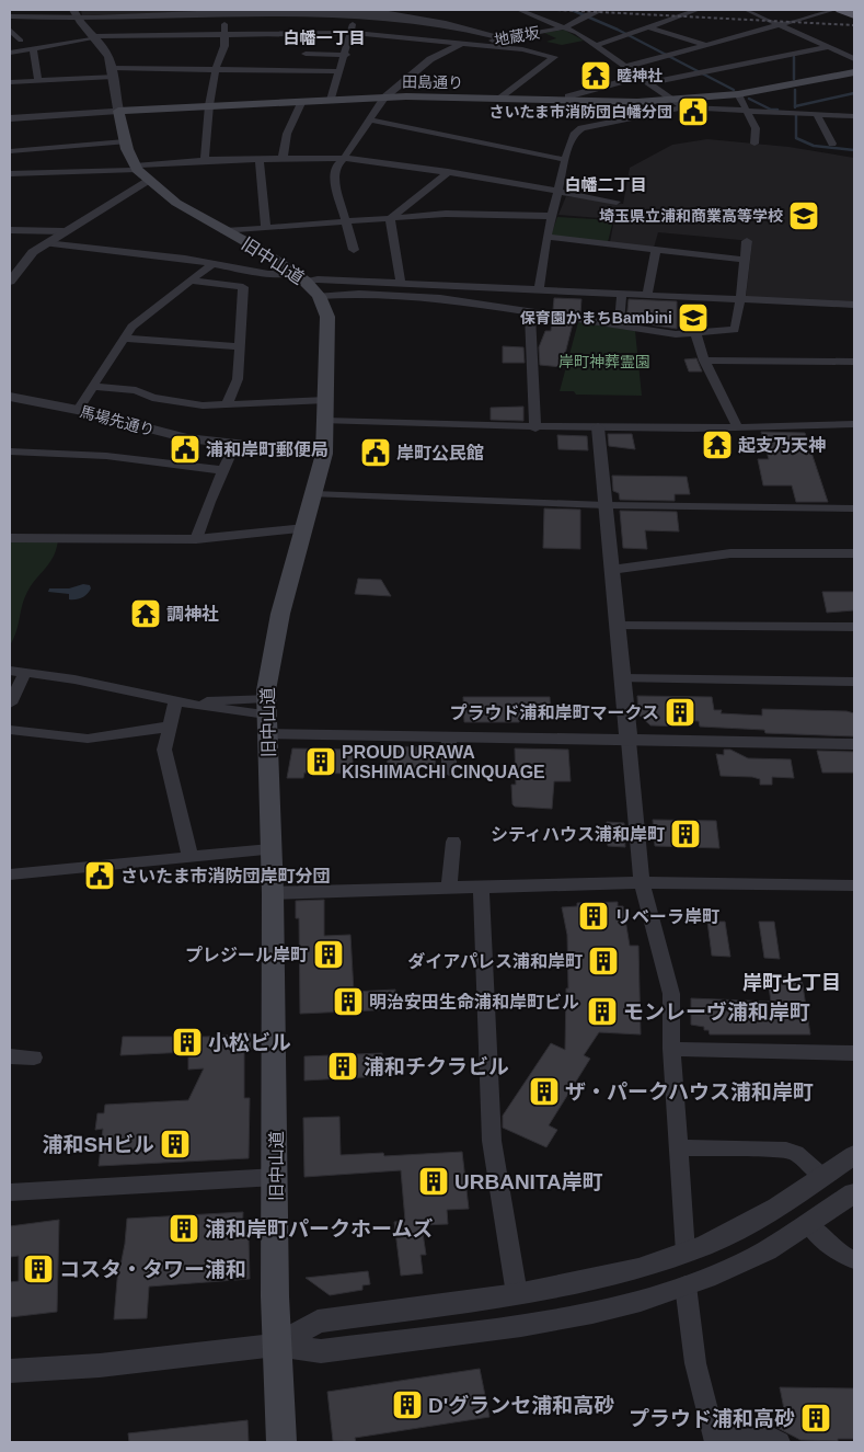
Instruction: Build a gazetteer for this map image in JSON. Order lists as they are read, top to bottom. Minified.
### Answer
{"streets":{"main road":["田島通り","旧中山道"],"street":["地蔵坂","馬場先通り"]},"crossings":[["田島通り","旧中山道"],["旧中山道","馬場先通り"]],"districts":["白幡一丁目","白幡二丁目","岸町七丁目"],"parks":["岸町神葬霊園"],"places":{"temple":["睦神社","起支乃天神","調神社"],"public building":["さいたま市消防団白幡分団","浦和岸町郵便局","岸町公民館","さいたま市消防団岸町分団"],"school or university":["埼玉県立浦和商業高等学校","保育園かまちBambini"],"building":["プラウド浦和岸町マークス","PROUD URAWA KISHIMACHI CINQUAGE","シティハウス浦和岸町","リベーラ岸町","プレジール岸町","ダイアパレス浦和岸町","明治安田生命浦和岸町ビル","モンレーヴ浦和岸町","小松ビル","浦和チクラビル","ザ・パークハウス浦和岸町","浦和SHビル","URBANITA岸町","浦和岸町パークホームズ","コスタ・タワー浦和","D'グランセ浦和高砂","プラウド浦和高砂"]}}
